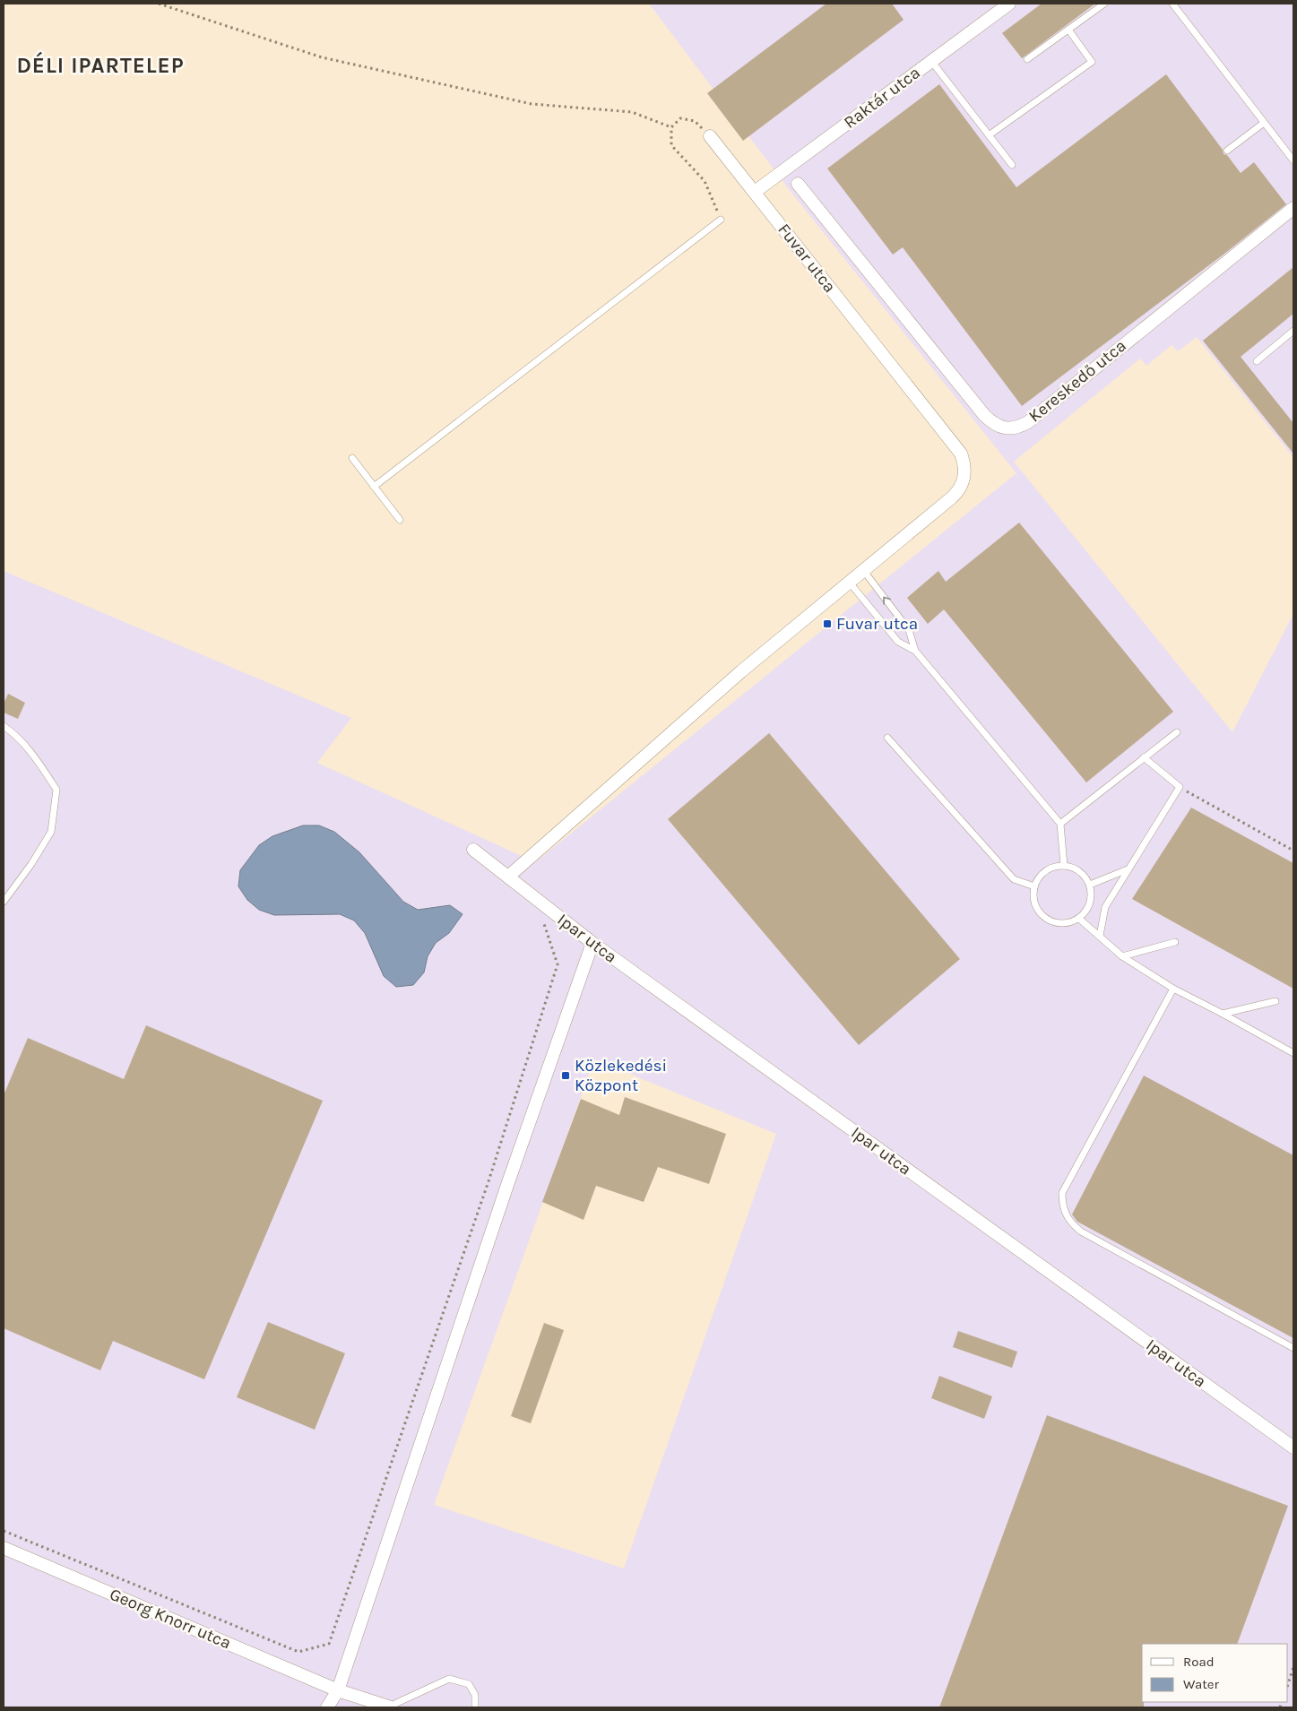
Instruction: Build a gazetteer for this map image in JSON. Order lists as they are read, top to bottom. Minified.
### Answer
{"streets":{"street":["Raktár utca","Fuvar utca","Kereskedő utca","Ipar utca","Georg Knorr utca"]},"crossings":[["Raktár utca","Fuvar utca"],["Fuvar utca","Ipar utca"]],"districts":["DÉLI IPARTELEP"],"places":{"transit":["Fuvar utca","Közlekedési Központ"]},"legend":["Road","Water"]}
